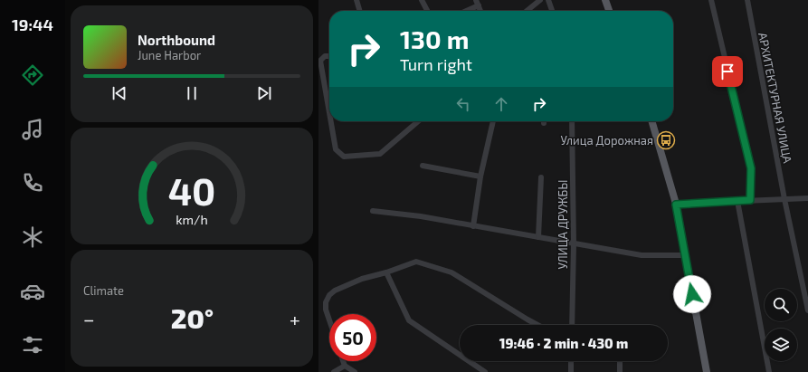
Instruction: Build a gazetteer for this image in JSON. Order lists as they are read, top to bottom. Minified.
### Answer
{"streets":{"street":["АРХИТЕКТУРНАЯ УЛИЦА","УЛИЦА ДРУЖБЫ"]},"places":{"bus stop":["Улица Дорожная"]},"page":{"tabs":"19:44","turn":["130 m","Turn right"],"song":["Northbound","June Harbor"],"tile":"Climate","heat":["−","20°","+"],"limit":"50","trip":"19:46 · 2 min · 430 m","gauge":["40","km/h"]}}
